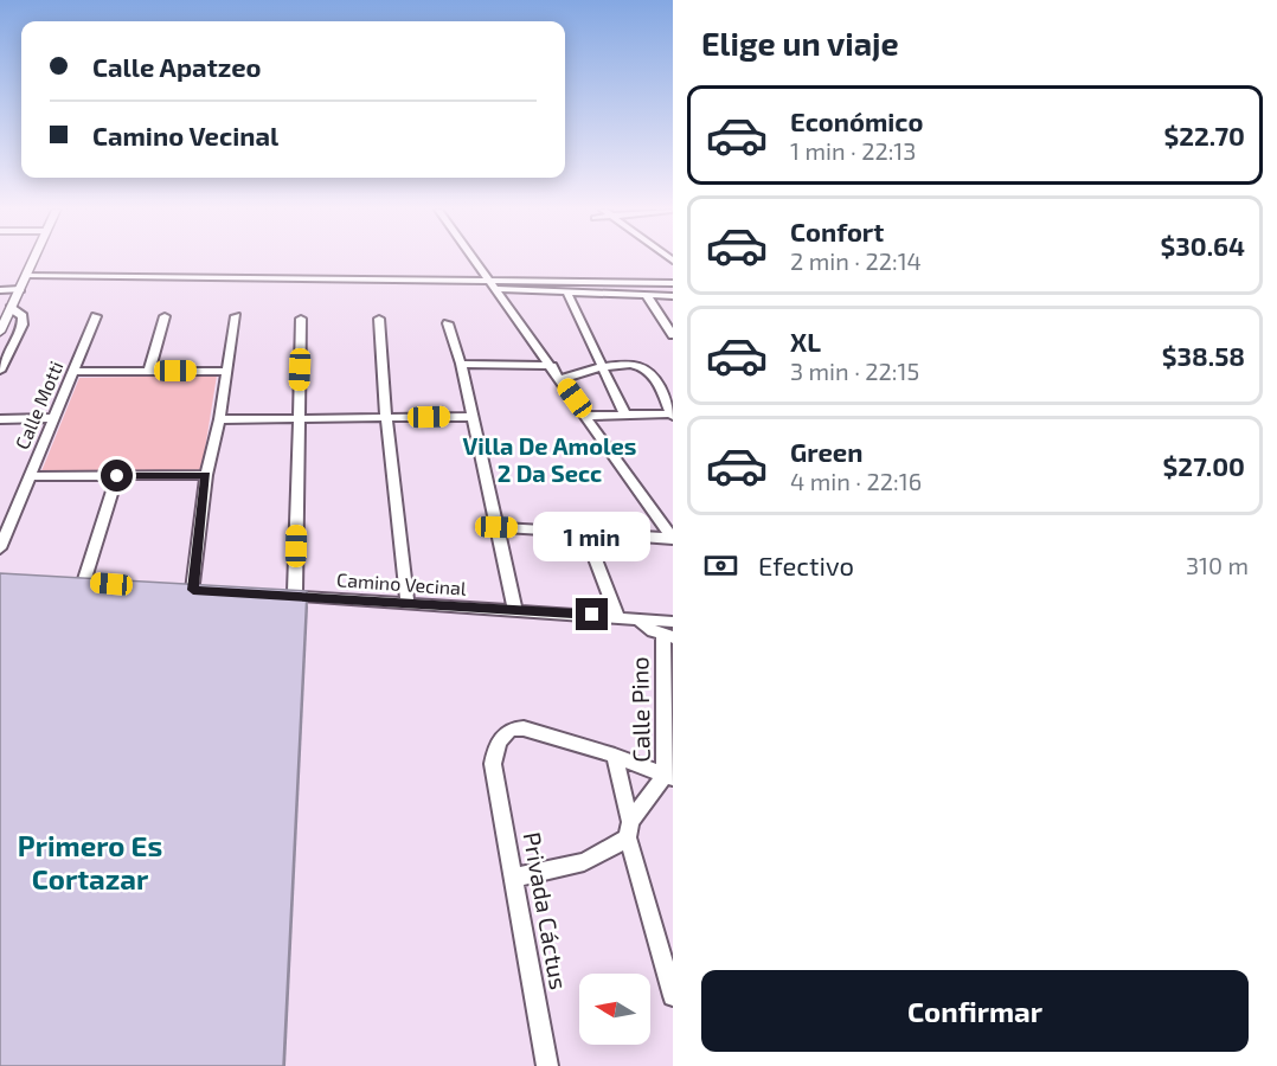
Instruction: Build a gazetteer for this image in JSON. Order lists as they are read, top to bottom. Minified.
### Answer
{"streets":{"street":["Calle Motti","Camino Vecinal","Calle Pino","Privada Cáctus"]},"districts":["Villa De Amoles 2 Da Secc","Primero Es Cortazar"],"north":"left","page":{"heading":"Elige un viaje","banner":["Calle Apatzeo","Camino Vecinal"],"list":[{"name":"Económico","note":"1 min · 22:13","value":"$22.70"},{"name":"Confort","note":"2 min · 22:14","value":"$30.64"},{"name":"XL","note":"3 min · 22:15","value":"$38.58"},{"name":"Green","note":"4 min · 22:16","value":"$27.00"}],"bubble":"1 min","pay":["Efectivo","310 m"],"buttons":"Confirmar"}}
